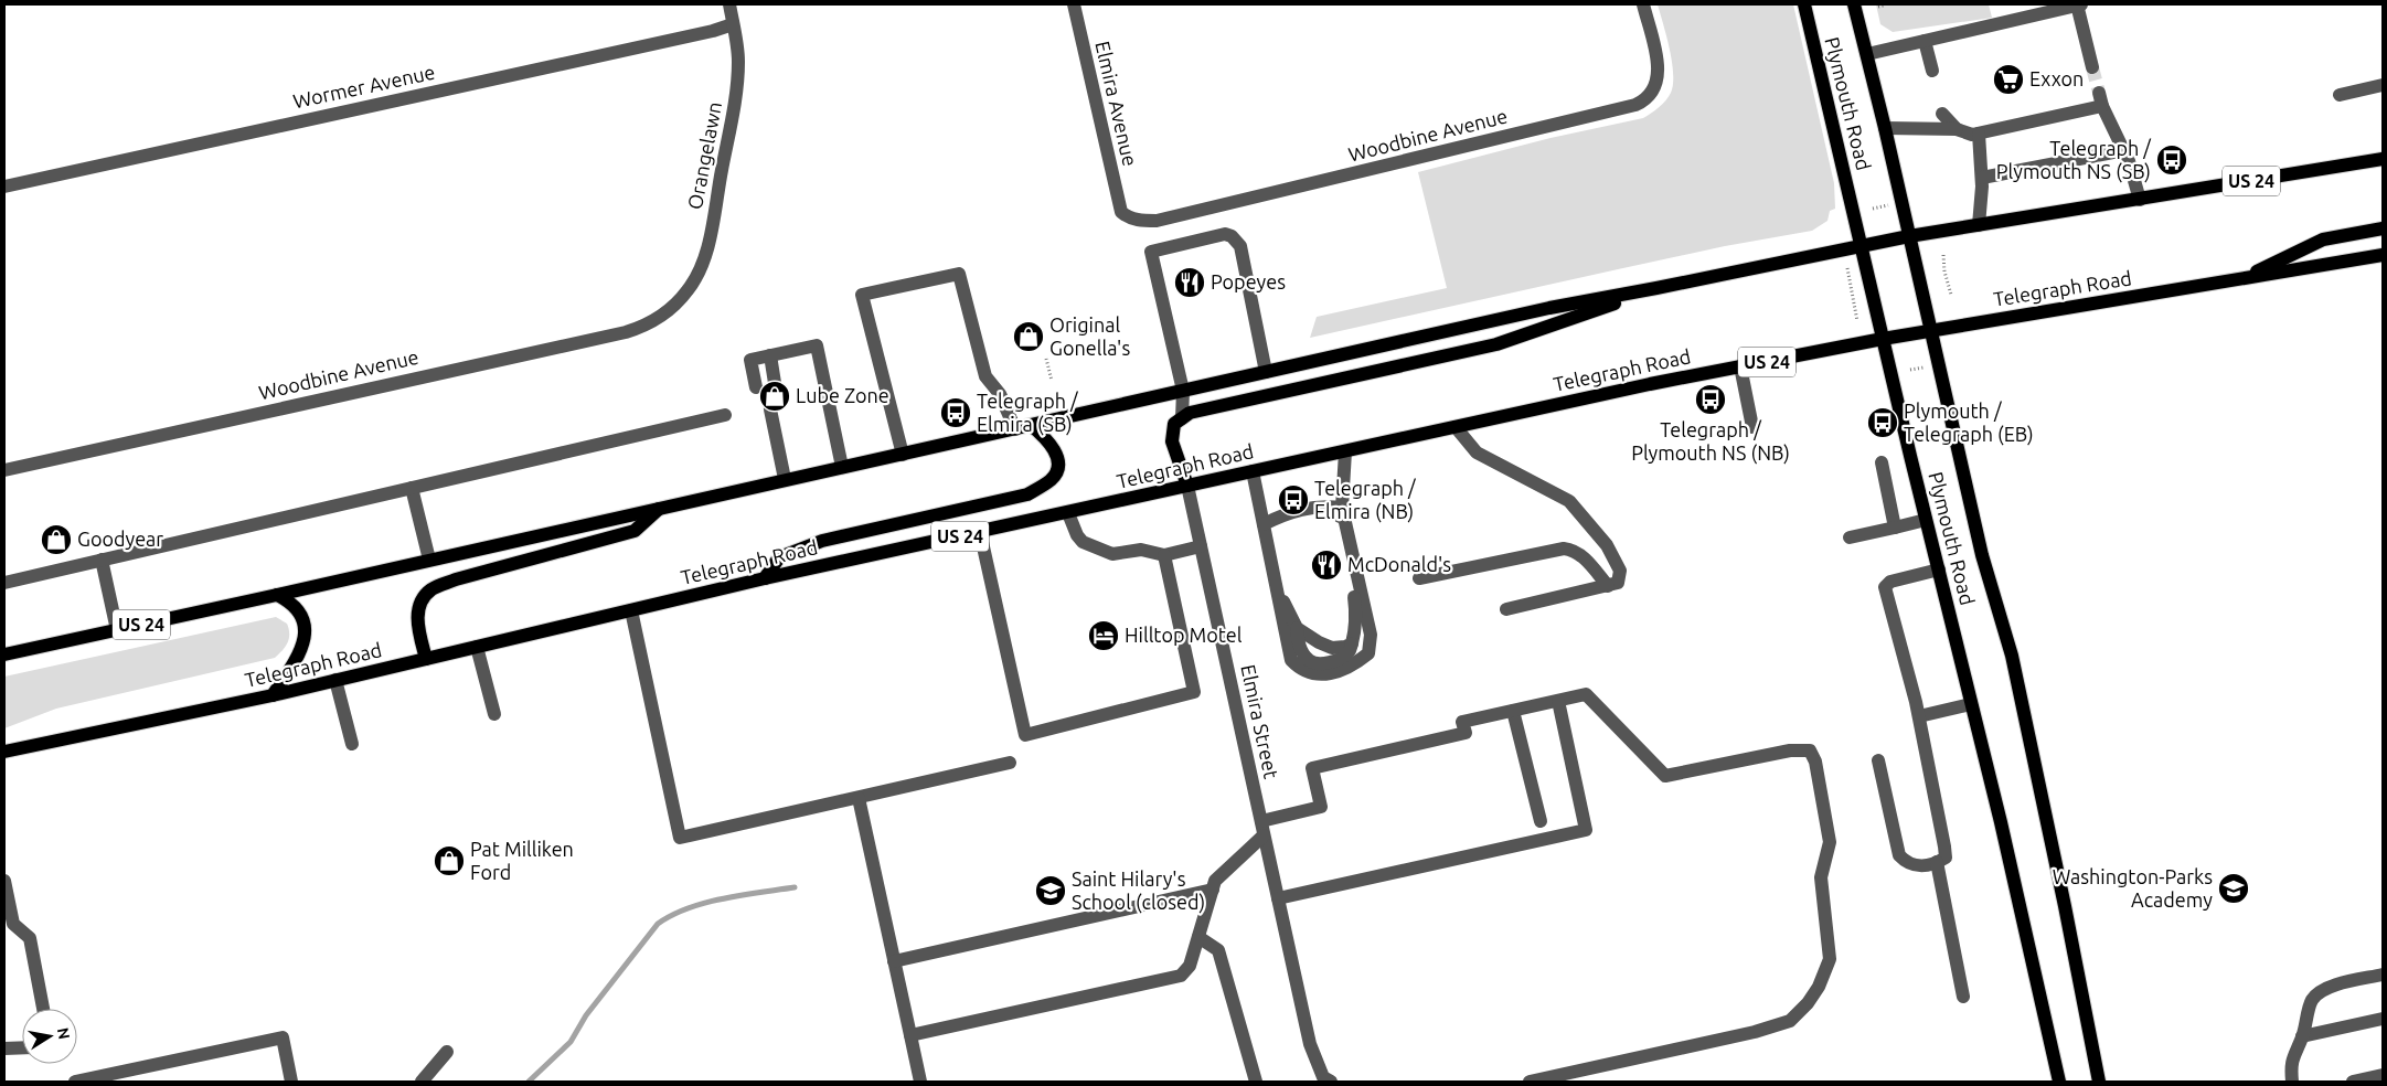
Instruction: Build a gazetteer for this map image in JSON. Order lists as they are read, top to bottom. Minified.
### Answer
{"streets":{"main road":["Plymouth Road","US 24","Telegraph Road"],"street":["Wormer Avenue","Elmira Avenue","Woodbine Avenue","Orangelawn","Elmira Street"]},"crossings":[["Wormer Avenue","Orangelawn"],["Elmira Avenue","Woodbine Avenue"],["Plymouth Road","US 24"],["Plymouth Road","Telegraph Road"],["Woodbine Avenue","Orangelawn"],["Telegraph Road","Elmira Street"]],"places":{"supermarket":["Exxon"],"bus stop":["Telegraph / Plymouth NS (SB)","Telegraph / Plymouth NS (NB)","Telegraph / Elmira (SB)","Plymouth / Telegraph (EB)","Telegraph / Elmira (NB)"],"restaurant":["Popeyes","McDonald's"],"shop":["Original Gonella's","Lube Zone","Goodyear","Pat Milliken Ford"],"hotel":["Hilltop Motel"],"school or university":["Washington-Parks Academy","Saint Hilary's School (closed)"]},"north":"right"}
